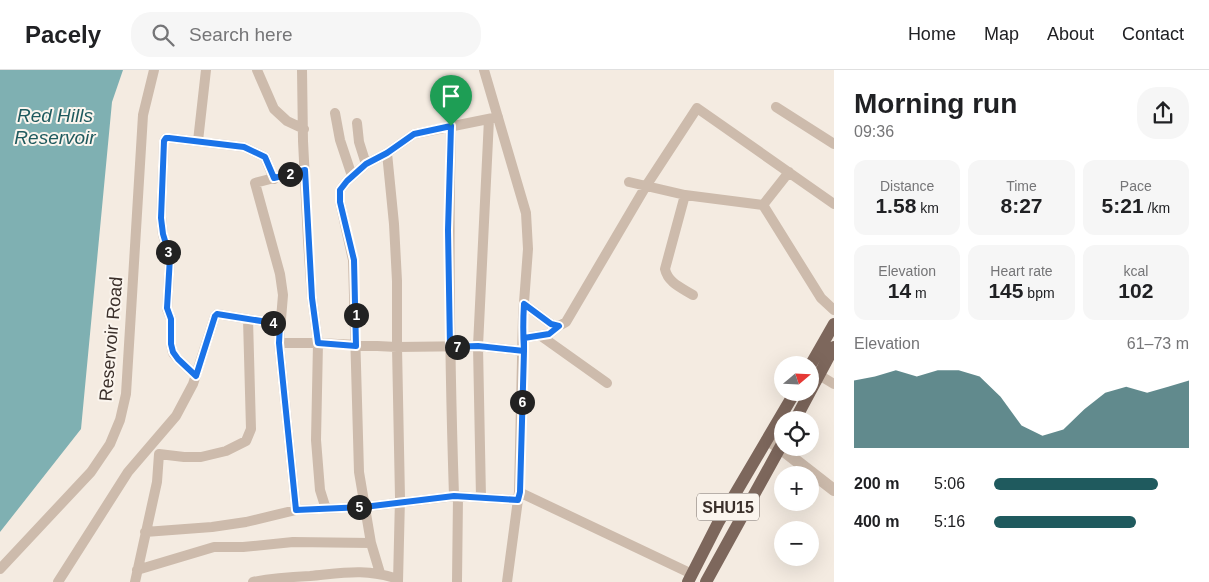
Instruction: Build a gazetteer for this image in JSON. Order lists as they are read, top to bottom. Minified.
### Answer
{"streets":{"main road":["SHU15"],"street":["Reservoir Road"]},"water":["Red Hills Reservoir"],"north":"right","page":{"header":"Pacely","search":"Search here","nav":["Home","Map","About","Contact"],"heading":["Morning run","09:36"],"stats":[["Distance","1.58 km"],["Time","8:27"],["Pace","5:21 /km"],["Elevation","14 m"],["Heart rate","145 bpm"],["kcal","102"]],"pins":["2","3","1","4","7","6","5"],"chart":["Elevation","61–73 m"],"map_buttons":["+","−"],"list":[{"name":"200 m","note":"5:06"},{"name":"400 m","note":"5:16"}]}}
